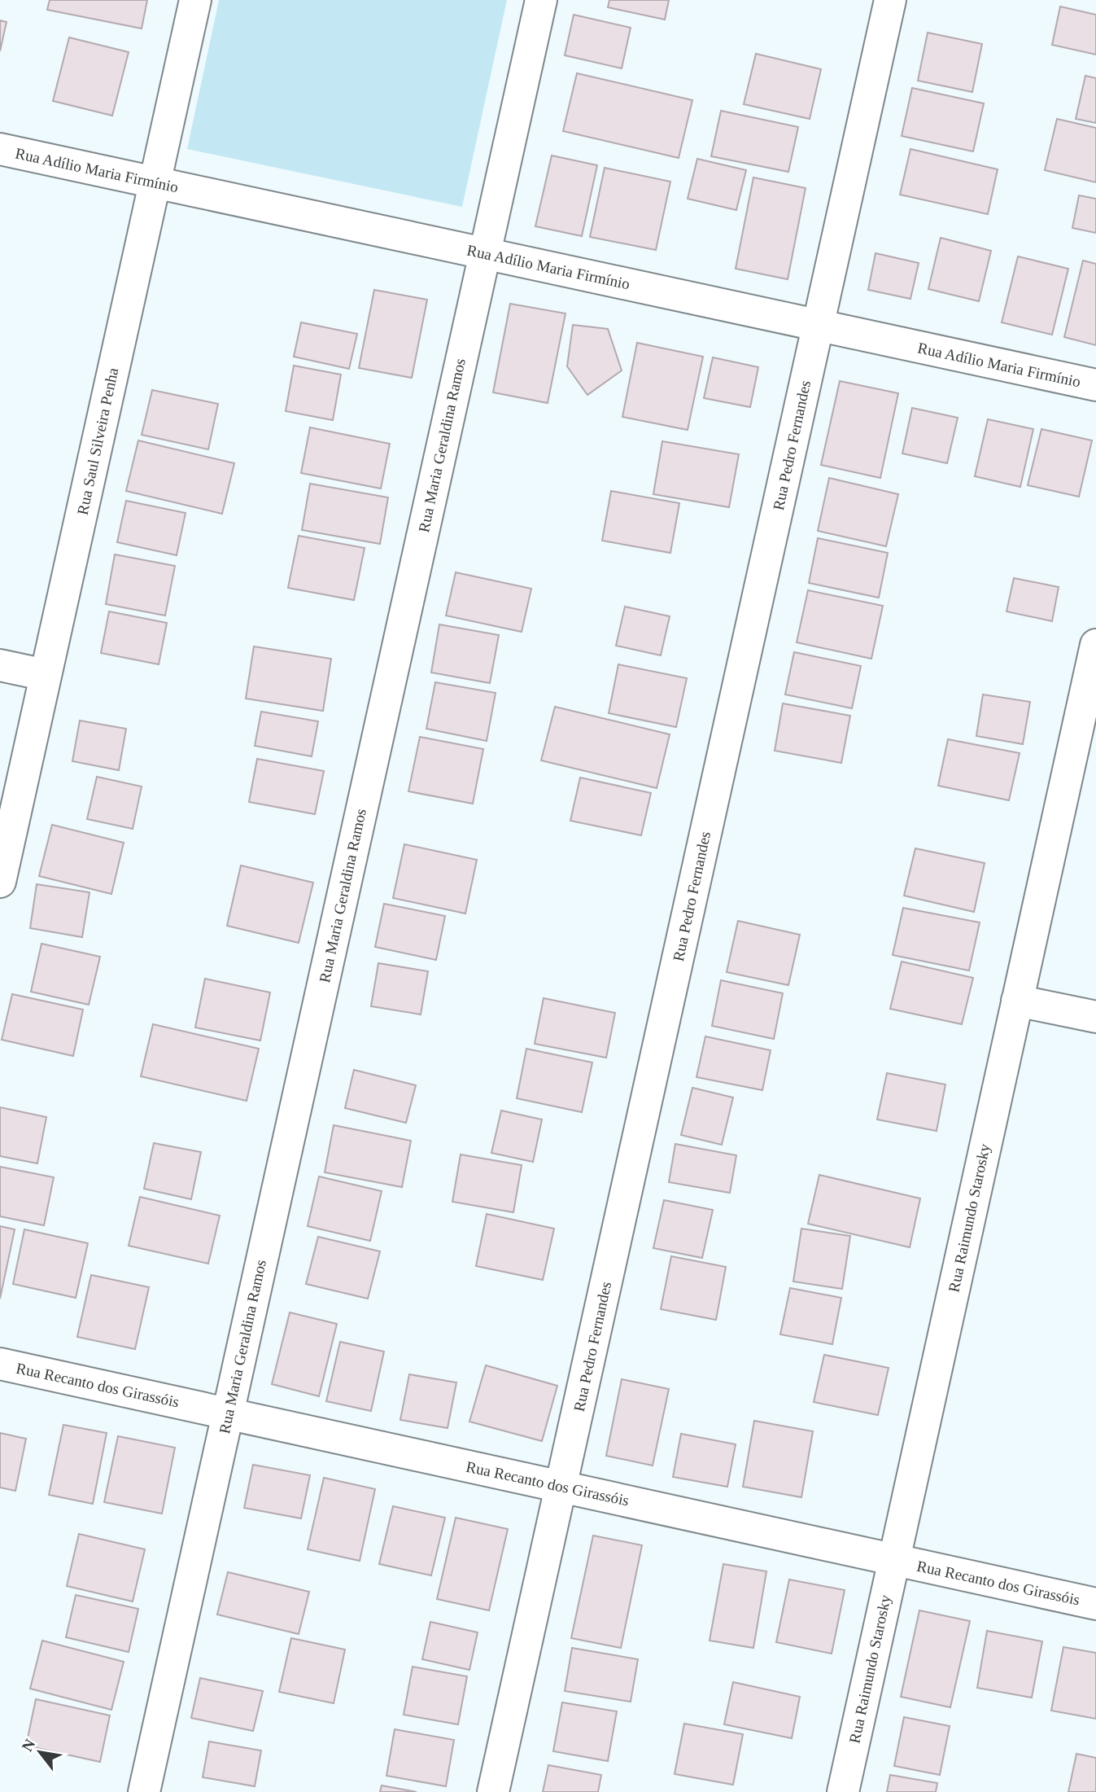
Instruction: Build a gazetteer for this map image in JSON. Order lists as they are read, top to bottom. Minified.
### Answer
{"streets":{"street":["Rua Adílio Maria Firmínio","Rua Saul Silveira Penha","Rua Maria Geraldina Ramos","Rua Pedro Fernandes","Rua Raimundo Starosky","Rua Recanto dos Girassóis"]},"crossings":[["Rua Adílio Maria Firmínio","Rua Saul Silveira Penha"],["Rua Adílio Maria Firmínio","Rua Maria Geraldina Ramos"],["Rua Adílio Maria Firmínio","Rua Pedro Fernandes"],["Rua Maria Geraldina Ramos","Rua Recanto dos Girassóis"],["Rua Pedro Fernandes","Rua Recanto dos Girassóis"],["Rua Raimundo Starosky","Rua Recanto dos Girassóis"]],"north":"top left"}
